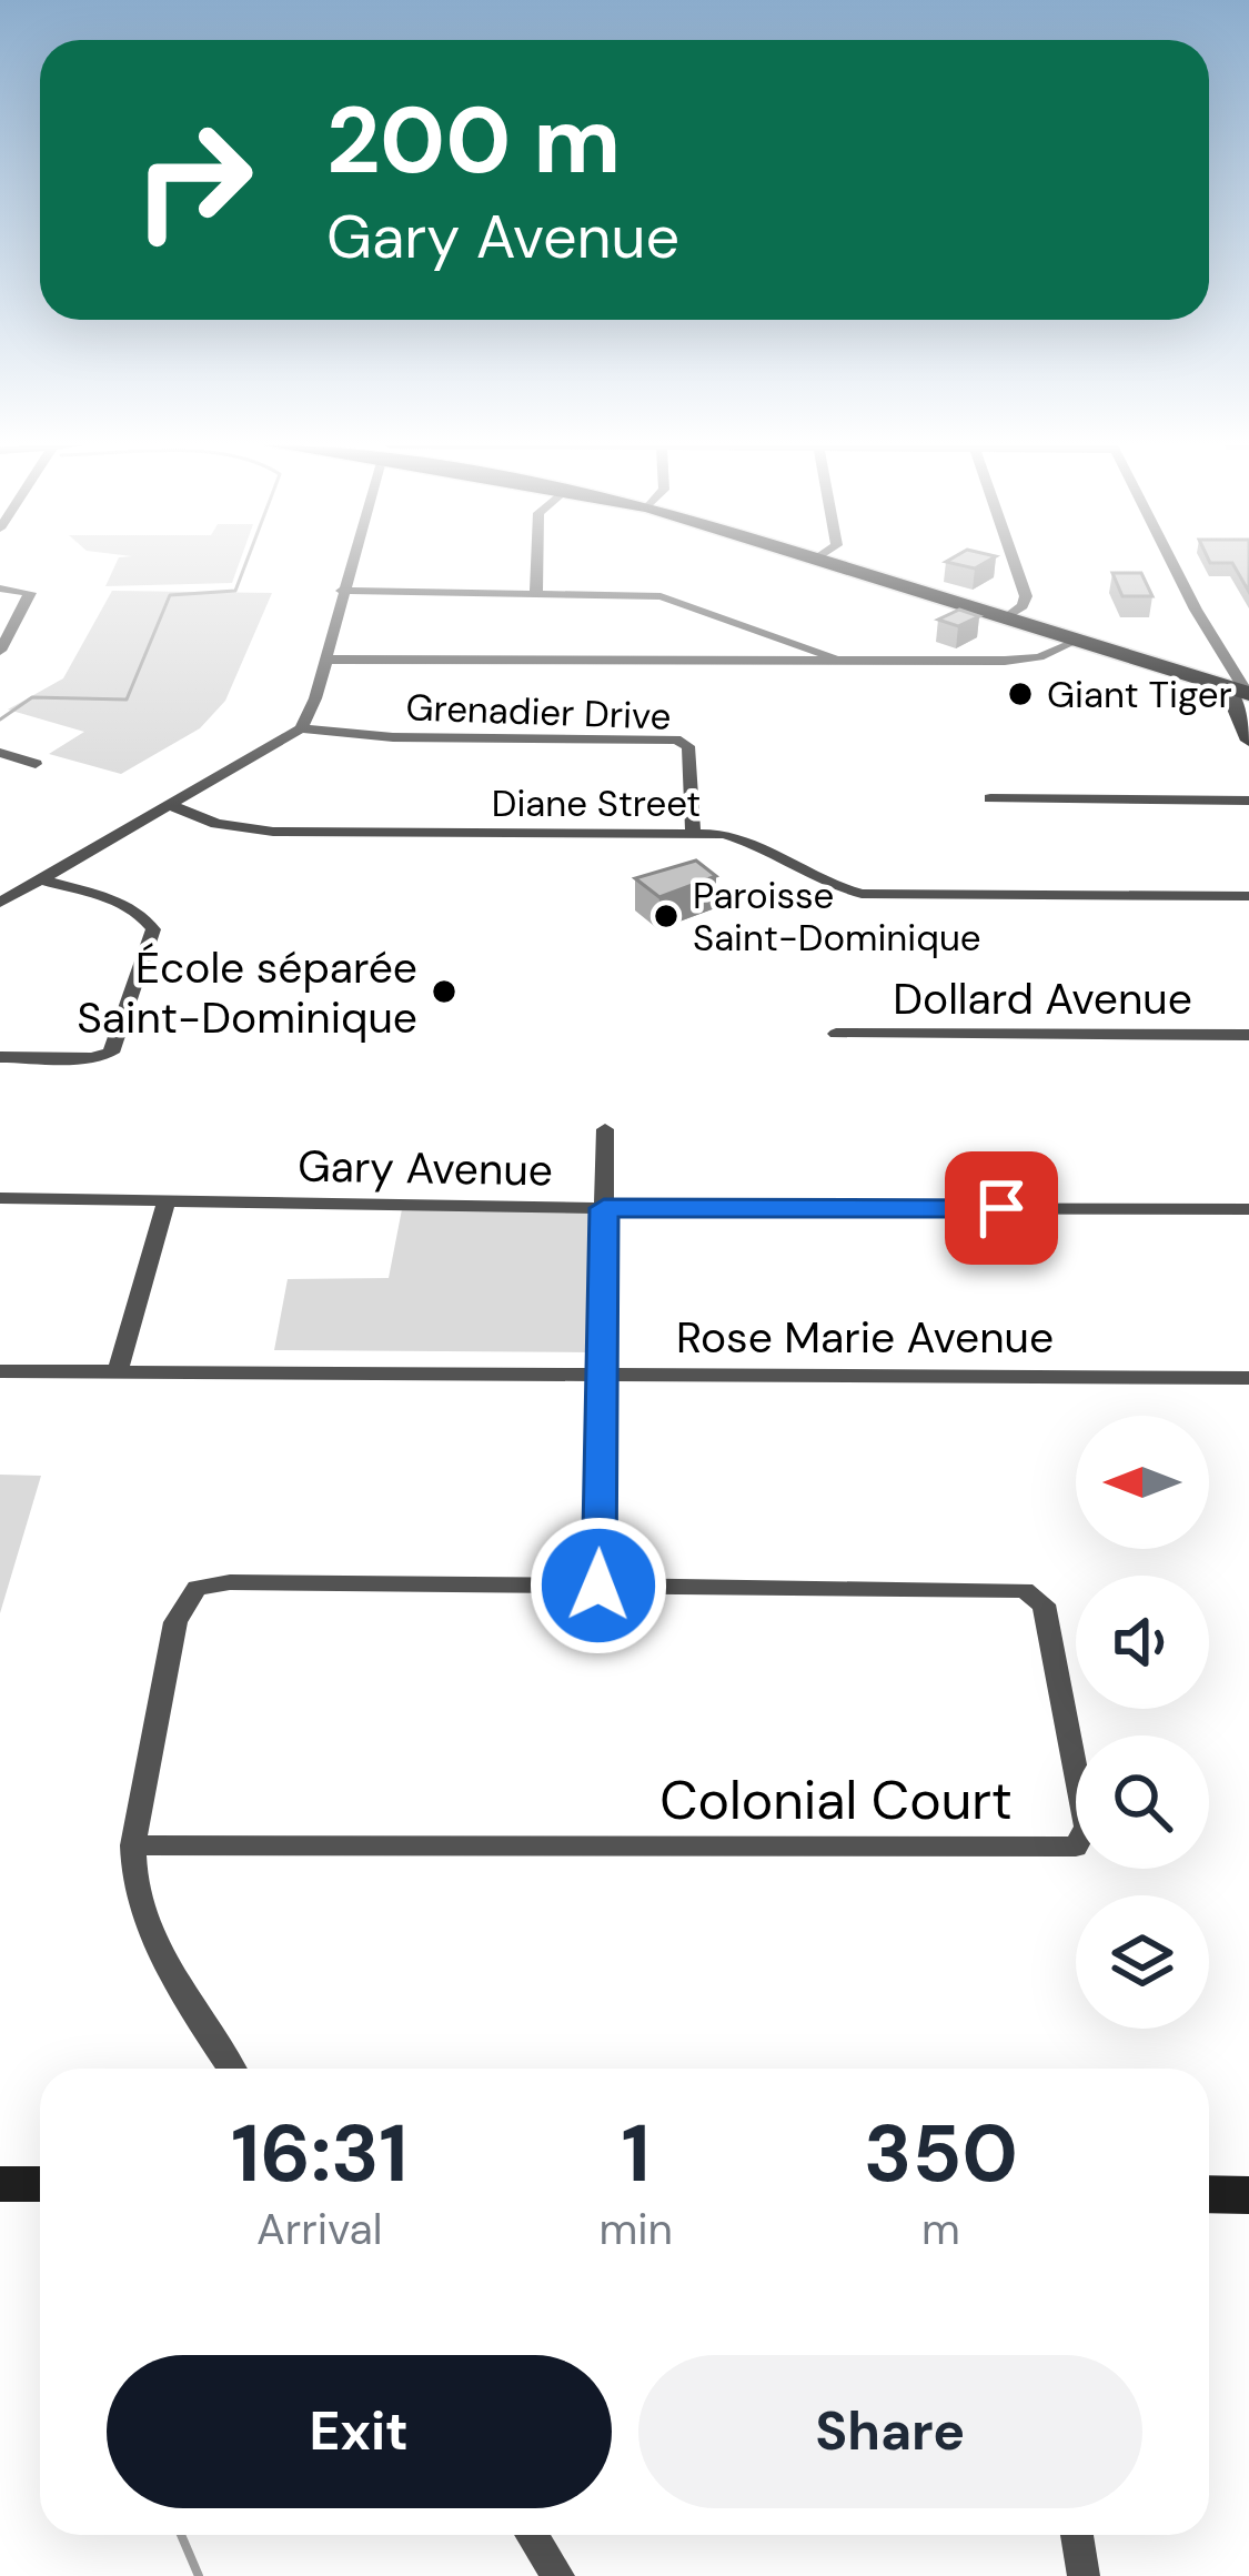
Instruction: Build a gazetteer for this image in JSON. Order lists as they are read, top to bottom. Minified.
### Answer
{"streets":{"street":["Grenadier Drive","Diane Street","Dollard Avenue","Gary Avenue","Rose Marie Avenue","Colonial Court"]},"crossings":[["Grenadier Drive","Diane Street"]],"places":["Giant Tiger","Paroisse Saint-Dominique","École séparée Saint-Dominique"],"north":"left","page":{"turn":["200 m","Gary Avenue"],"eta":["16:31","Arrival","1","min","350","m"],"buttons":["Exit","Share"]}}
